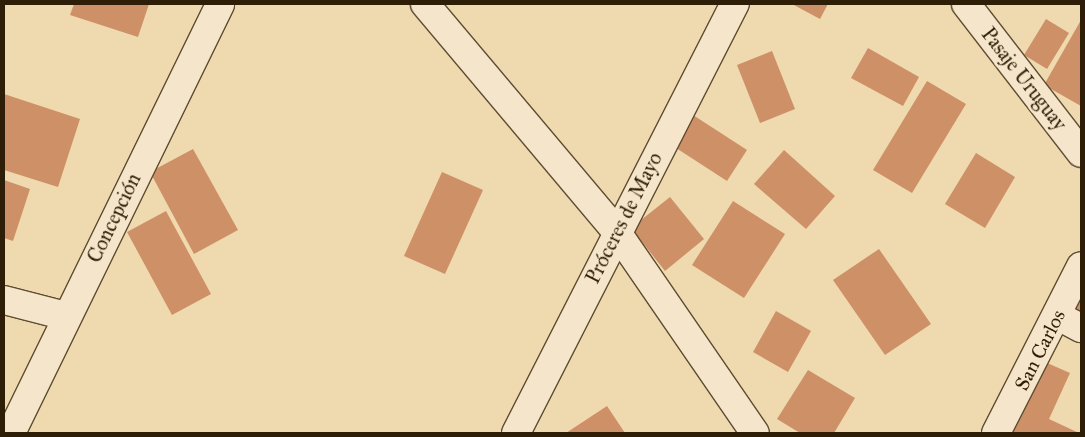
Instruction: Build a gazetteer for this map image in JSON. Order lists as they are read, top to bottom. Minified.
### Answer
{"streets":{"street":["Pasaje Uruguay","Concepción","Próceres de Mayo","San Carlos"]}}
